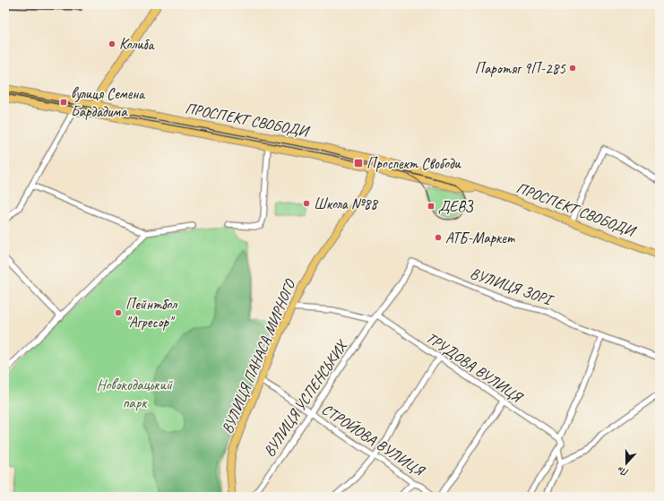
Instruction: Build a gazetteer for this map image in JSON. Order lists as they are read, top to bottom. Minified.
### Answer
{"streets":{"highway":["ПРОСПЕКТ СВОБОДИ"],"main road":["ВУЛИЦЯ ПАНАСА МИРНОГО"],"street":["ВУЛИЦЯ ЗОРІ","ТРУДОВА ВУЛИЦЯ","ВУЛИЦЯ УСПЕНСЬКИХ","СТРОЙОВА ВУЛИЦЯ"]},"crossings":[["ПРОСПЕКТ СВОБОДИ","ВУЛИЦЯ ПАНАСА МИРНОГО"],["ВУЛИЦЯ ЗОРІ","ТРУДОВА ВУЛИЦЯ"],["ВУЛИЦЯ ЗОРІ","ВУЛИЦЯ УСПЕНСЬКИХ"],["ВУЛИЦЯ ПАНАСА МИРНОГО","СТРОЙОВА ВУЛИЦЯ"],["ТРУДОВА ВУЛИЦЯ","ВУЛИЦЯ УСПЕНСЬКИХ"],["ВУЛИЦЯ УСПЕНСЬКИХ","СТРОЙОВА ВУЛИЦЯ"]],"parks":["Новокодацький парк"],"places":{"other":["Колиба","Паротяг 9П-285","Школа №88","АТБ-Маркет","Пейнтбол \"Агресор\""],"transit":["вулиця Семена Бардадима","Проспект Свободи","ДЕВЗ"]},"north":"bottom"}
